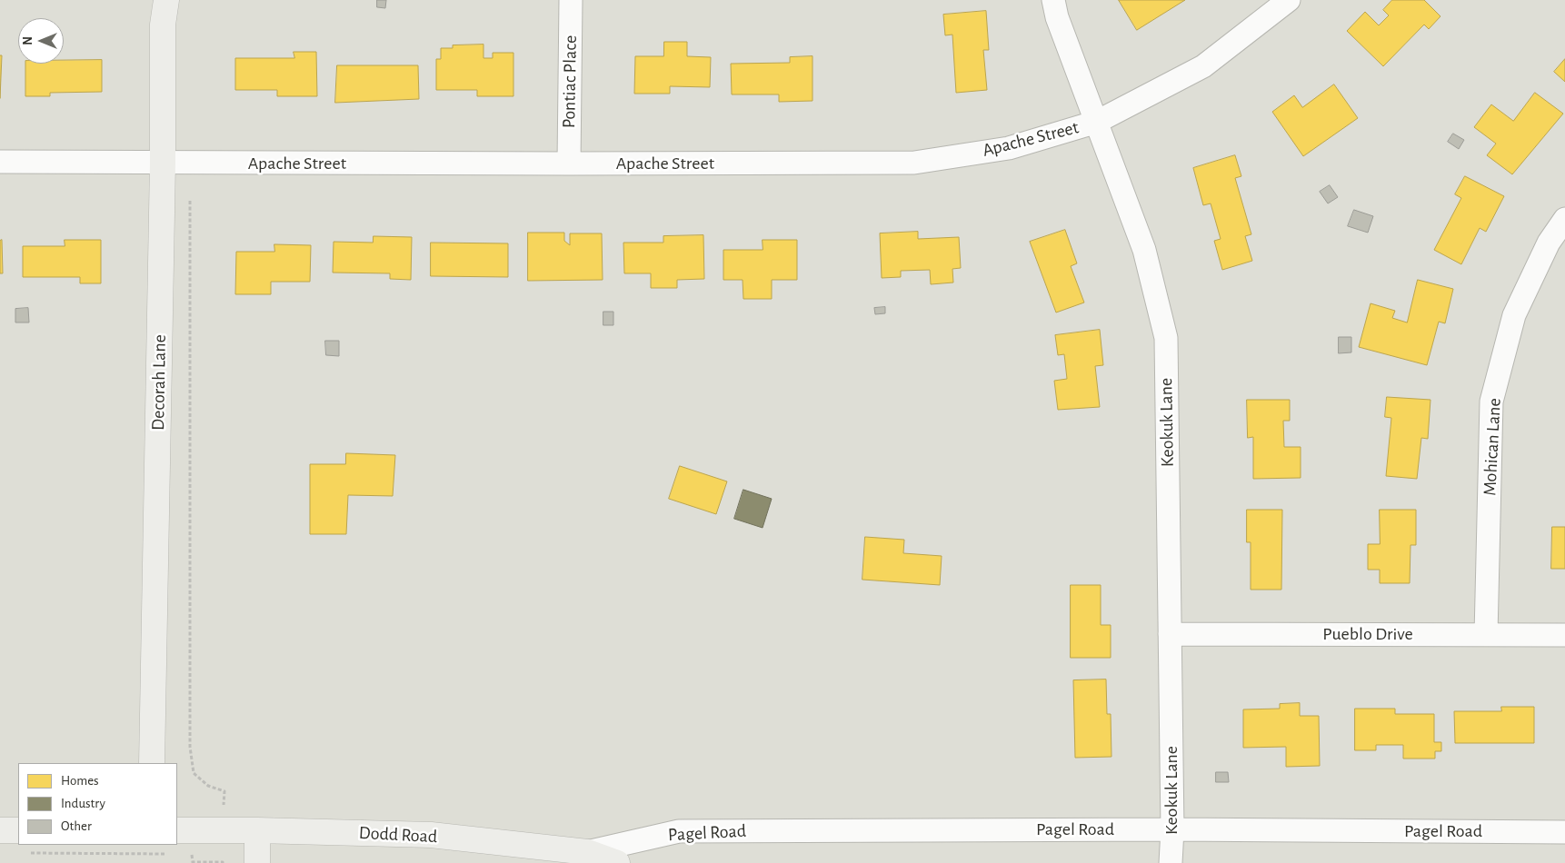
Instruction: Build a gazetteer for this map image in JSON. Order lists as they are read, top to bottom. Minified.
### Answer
{"streets":{"street":["Pontiac Place","Apache Street","Decorah Lane","Keokuk Lane","Mohican Lane","Pueblo Drive","Pagel Road","Dodd Road"]},"crossings":[["Pontiac Place","Apache Street"],["Apache Street","Decorah Lane"],["Apache Street","Keokuk Lane"],["Keokuk Lane","Pueblo Drive"],["Keokuk Lane","Pagel Road"],["Mohican Lane","Pueblo Drive"],["Pagel Road","Dodd Road"]],"legend":["Homes","Industry","Other"],"north":"left"}
